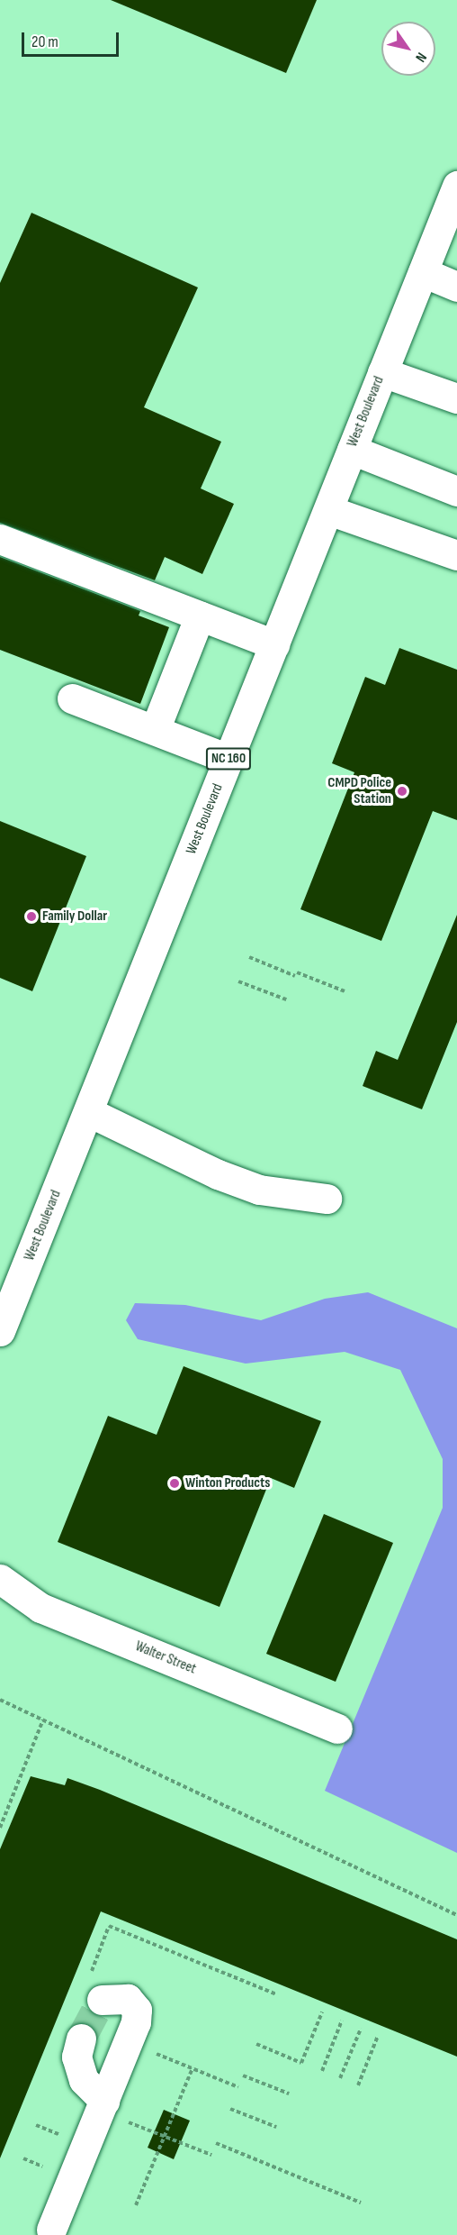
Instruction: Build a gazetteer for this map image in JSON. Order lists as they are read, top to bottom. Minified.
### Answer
{"streets":{"main road":["West Boulevard","NC 160","Walter Street"]},"places":["CMPD Police Station","Family Dollar","Winton Products"],"scale_bar":"20 m","north":"bottom right"}
